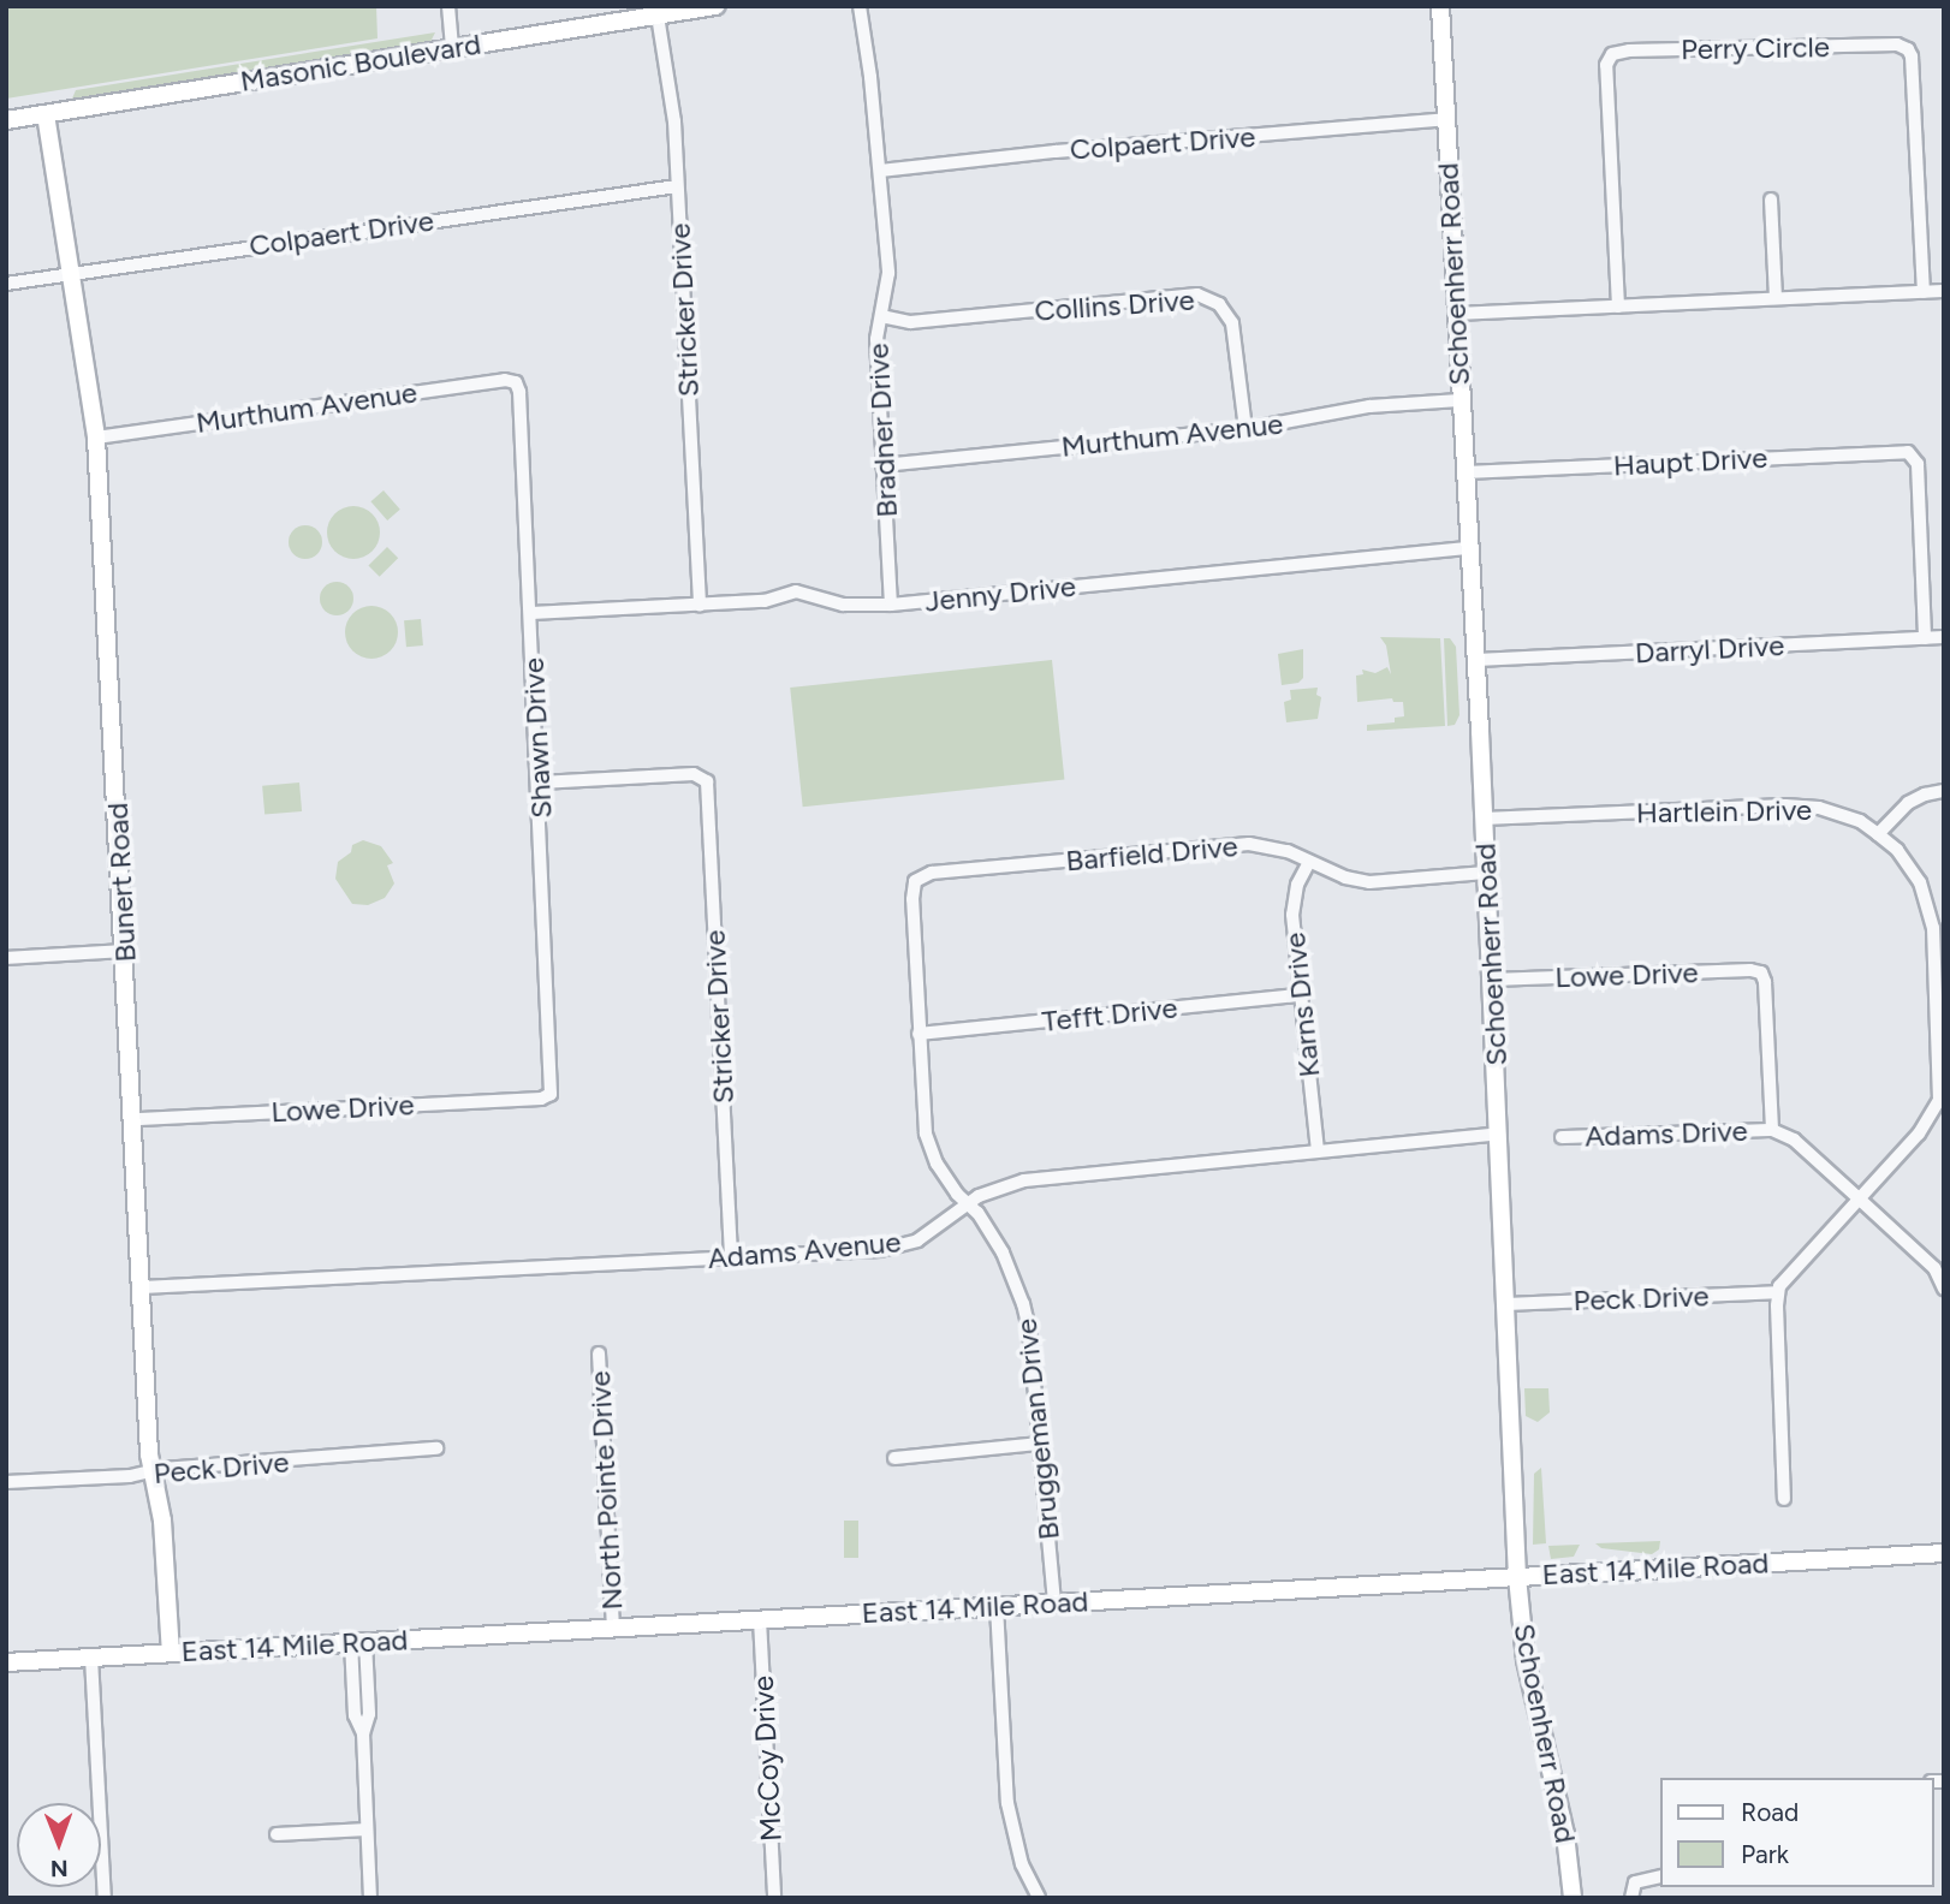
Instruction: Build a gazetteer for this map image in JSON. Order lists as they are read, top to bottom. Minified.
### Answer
{"streets":{"main road":["Masonic Boulevard","Schoenherr Road","Bunert Road","East 14 Mile Road"],"street":["Perry Circle","Colpaert Drive","Collins Drive","Stricker Drive","Murthum Avenue","Bradner Drive","Haupt Drive","Jenny Drive","Darryl Drive","Shawn Drive","Hartlein Drive","Barfield Drive","Lowe Drive","Karns Drive","Tefft Drive","Adams Drive","Adams Avenue","Peck Drive","Bruggeman Drive","North Pointe Drive","McCoy Drive"]},"crossings":[["Masonic Boulevard","Stricker Drive"],["Masonic Boulevard","Bunert Road"],["Colpaert Drive","Schoenherr Road"],["Colpaert Drive","Stricker Drive"],["Colpaert Drive","Bradner Drive"],["Colpaert Drive","Bunert Road"],["Schoenherr Road","Murthum Avenue"],["Schoenherr Road","Haupt Drive"],["Schoenherr Road","Jenny Drive"],["Schoenherr Road","Darryl Drive"],["Schoenherr Road","Hartlein Drive"],["Schoenherr Road","Barfield Drive"],["Schoenherr Road","Lowe Drive"],["Schoenherr Road","Adams Avenue"],["Schoenherr Road","Peck Drive"],["Schoenherr Road","East 14 Mile Road"],["Collins Drive","Murthum Avenue"],["Collins Drive","Bradner Drive"],["Stricker Drive","Jenny Drive"],["Stricker Drive","Shawn Drive"],["Stricker Drive","Adams Avenue"],["Murthum Avenue","Bradner Drive"],["Murthum Avenue","Shawn Drive"],["Murthum Avenue","Bunert Road"],["Bradner Drive","Jenny Drive"],["Haupt Drive","Darryl Drive"],["Jenny Drive","Shawn Drive"],["Shawn Drive","Lowe Drive"],["Hartlein Drive","Peck Drive"],["Barfield Drive","Karns Drive"],["Barfield Drive","Bruggeman Drive"],["Bunert Road","Lowe Drive"],["Bunert Road","Adams Avenue"],["Bunert Road","Peck Drive"],["Bunert Road","East 14 Mile Road"],["Lowe Drive","Adams Drive"],["Karns Drive","Tefft Drive"],["Karns Drive","Adams Avenue"],["Tefft Drive","Bruggeman Drive"],["Adams Avenue","Bruggeman Drive"],["Bruggeman Drive","East 14 Mile Road"],["North Pointe Drive","East 14 Mile Road"],["East 14 Mile Road","McCoy Drive"]],"legend":["Road","Park"],"north":"bottom"}
